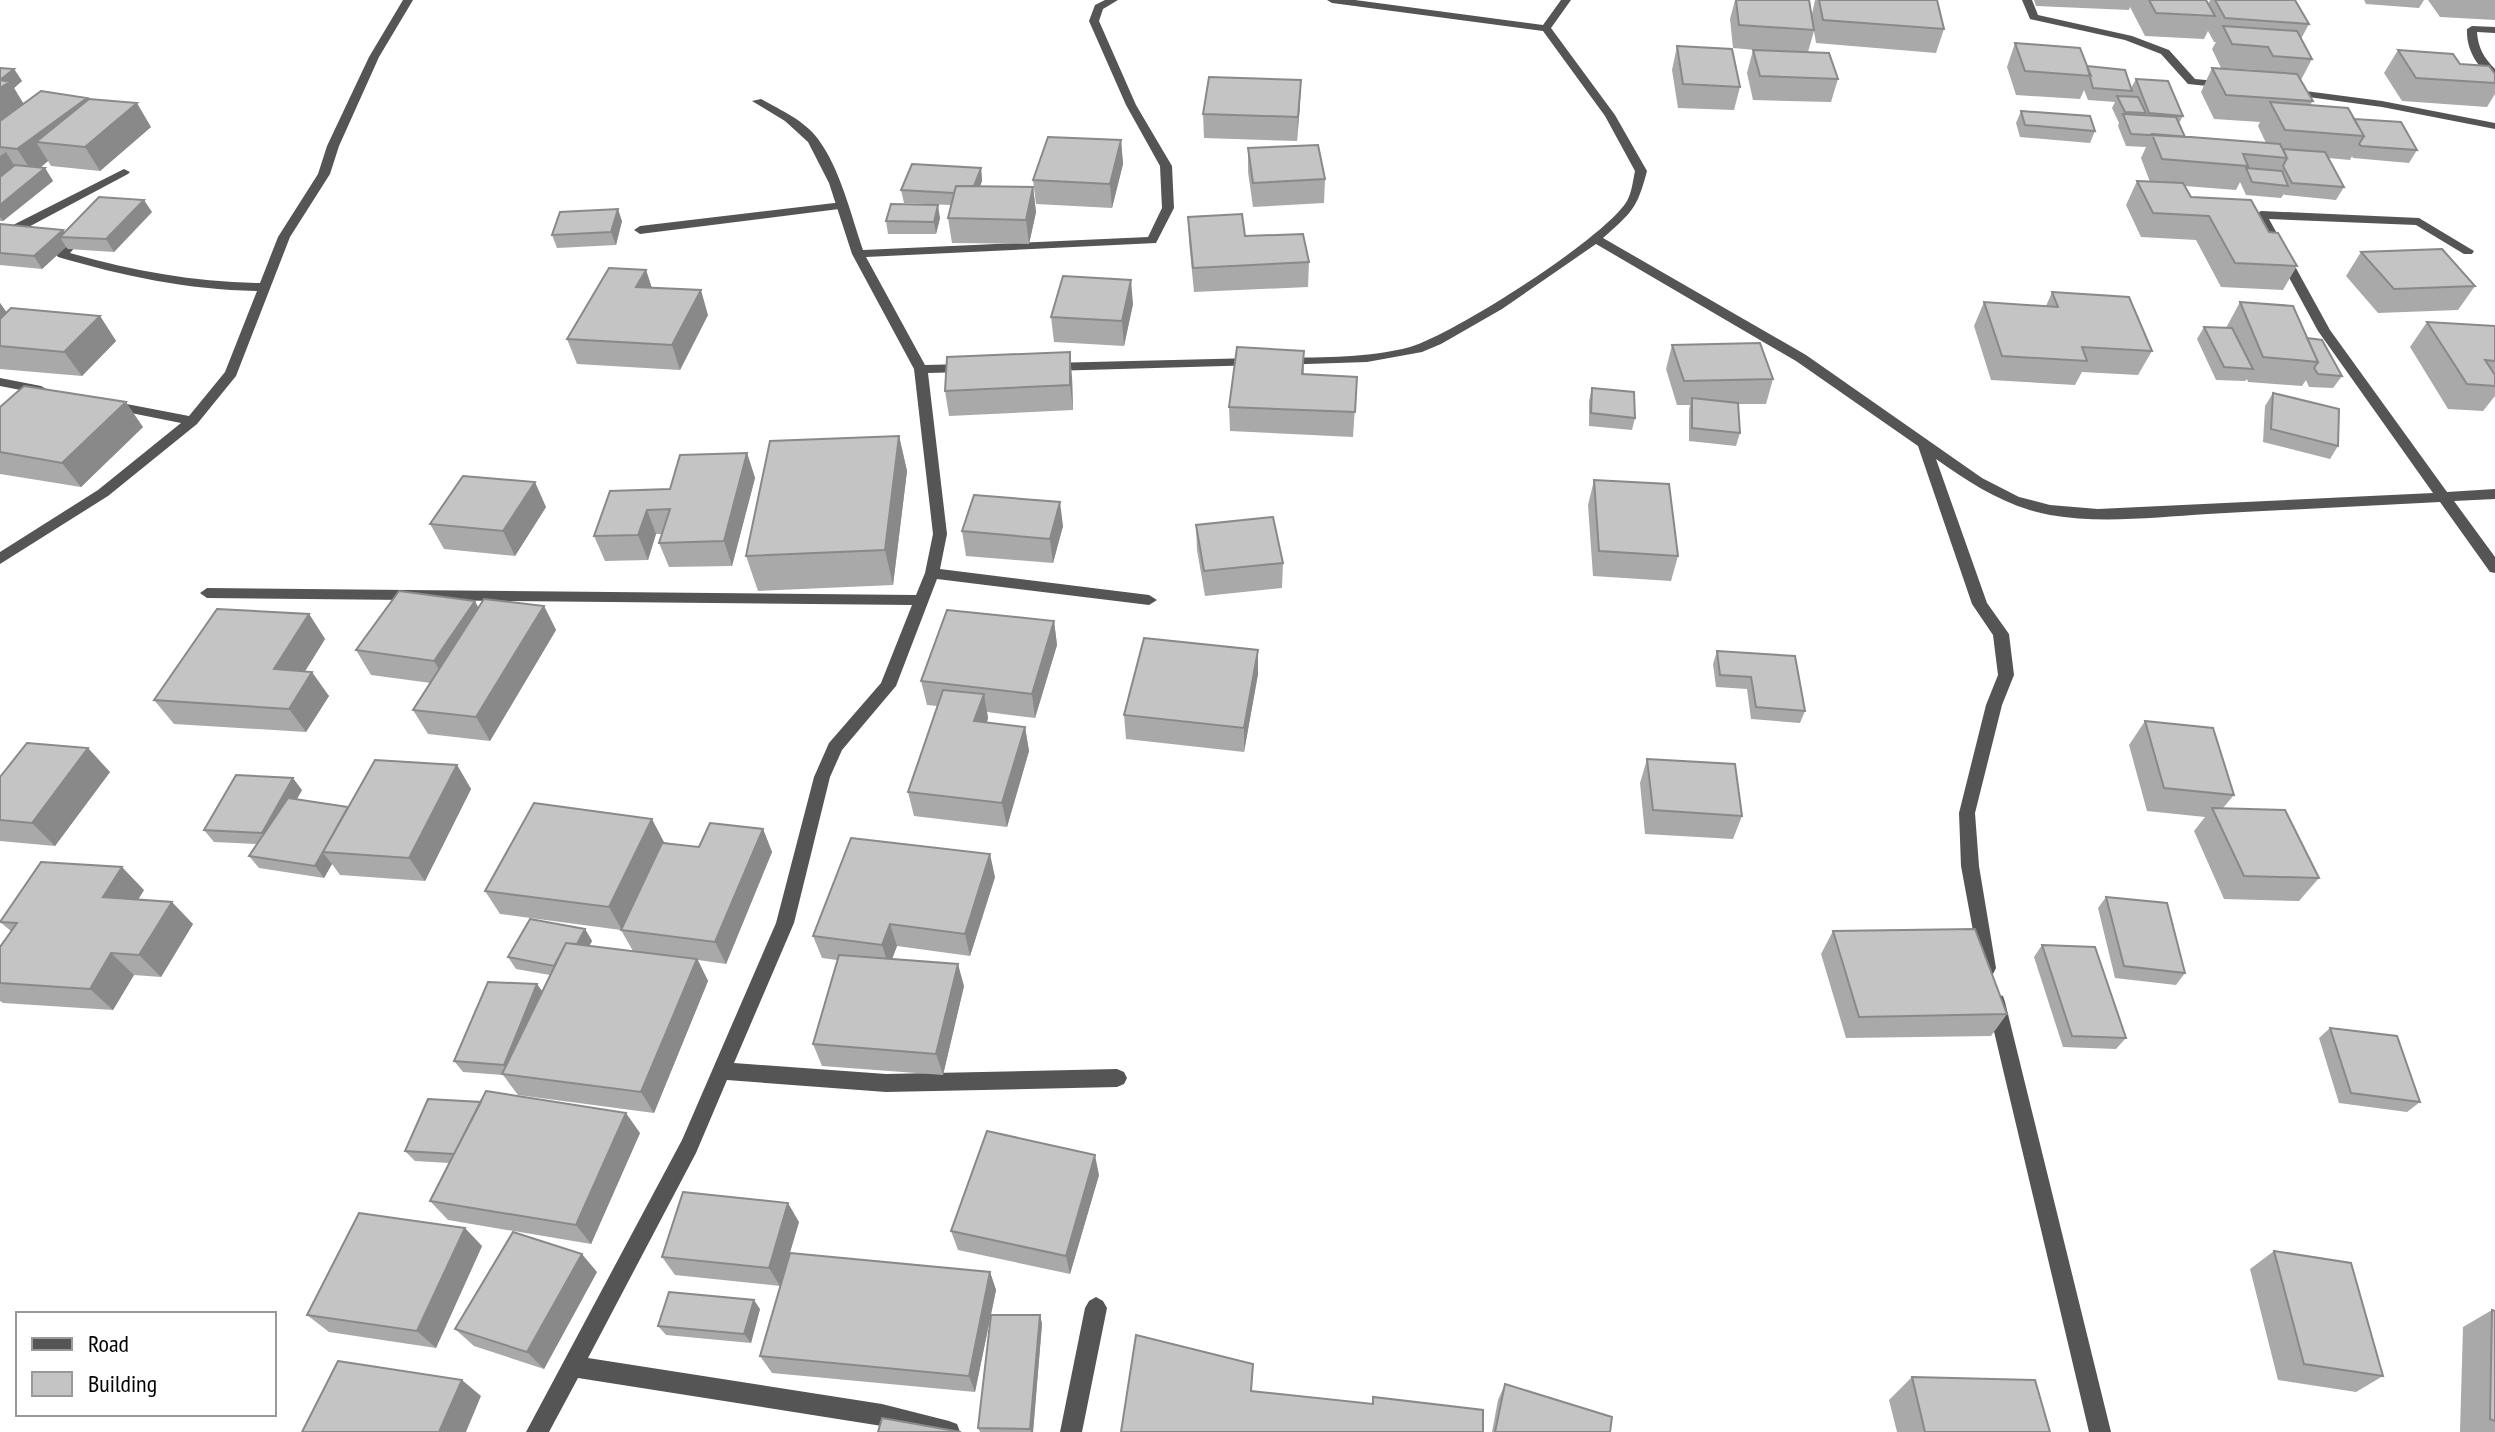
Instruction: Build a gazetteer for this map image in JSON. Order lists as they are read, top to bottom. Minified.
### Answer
{"legend":["Road","Building"]}
